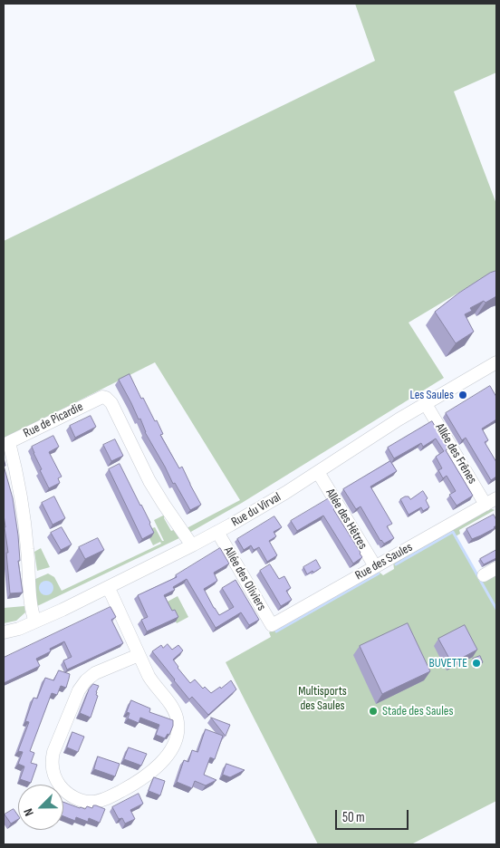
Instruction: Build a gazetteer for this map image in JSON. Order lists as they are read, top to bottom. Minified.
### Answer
{"streets":{"street":["Rue de Picardie","Allée des Frênes","Rue du Virval","Allée des Hêtres","Rue des Saules","Allée des Oliviers"]},"crossings":[["Rue de Picardie","Rue du Virval"],["Allée des Frênes","Rue du Virval"],["Allée des Frênes","Rue des Saules"],["Rue du Virval","Allée des Hêtres"],["Rue du Virval","Allée des Oliviers"],["Allée des Hêtres","Rue des Saules"],["Rue des Saules","Allée des Oliviers"]],"parks":["Multisports des Saules"],"places":["Les Saules","BUVETTE","Stade des Saules"],"scale_bar":"50 m","north":"bottom left"}
